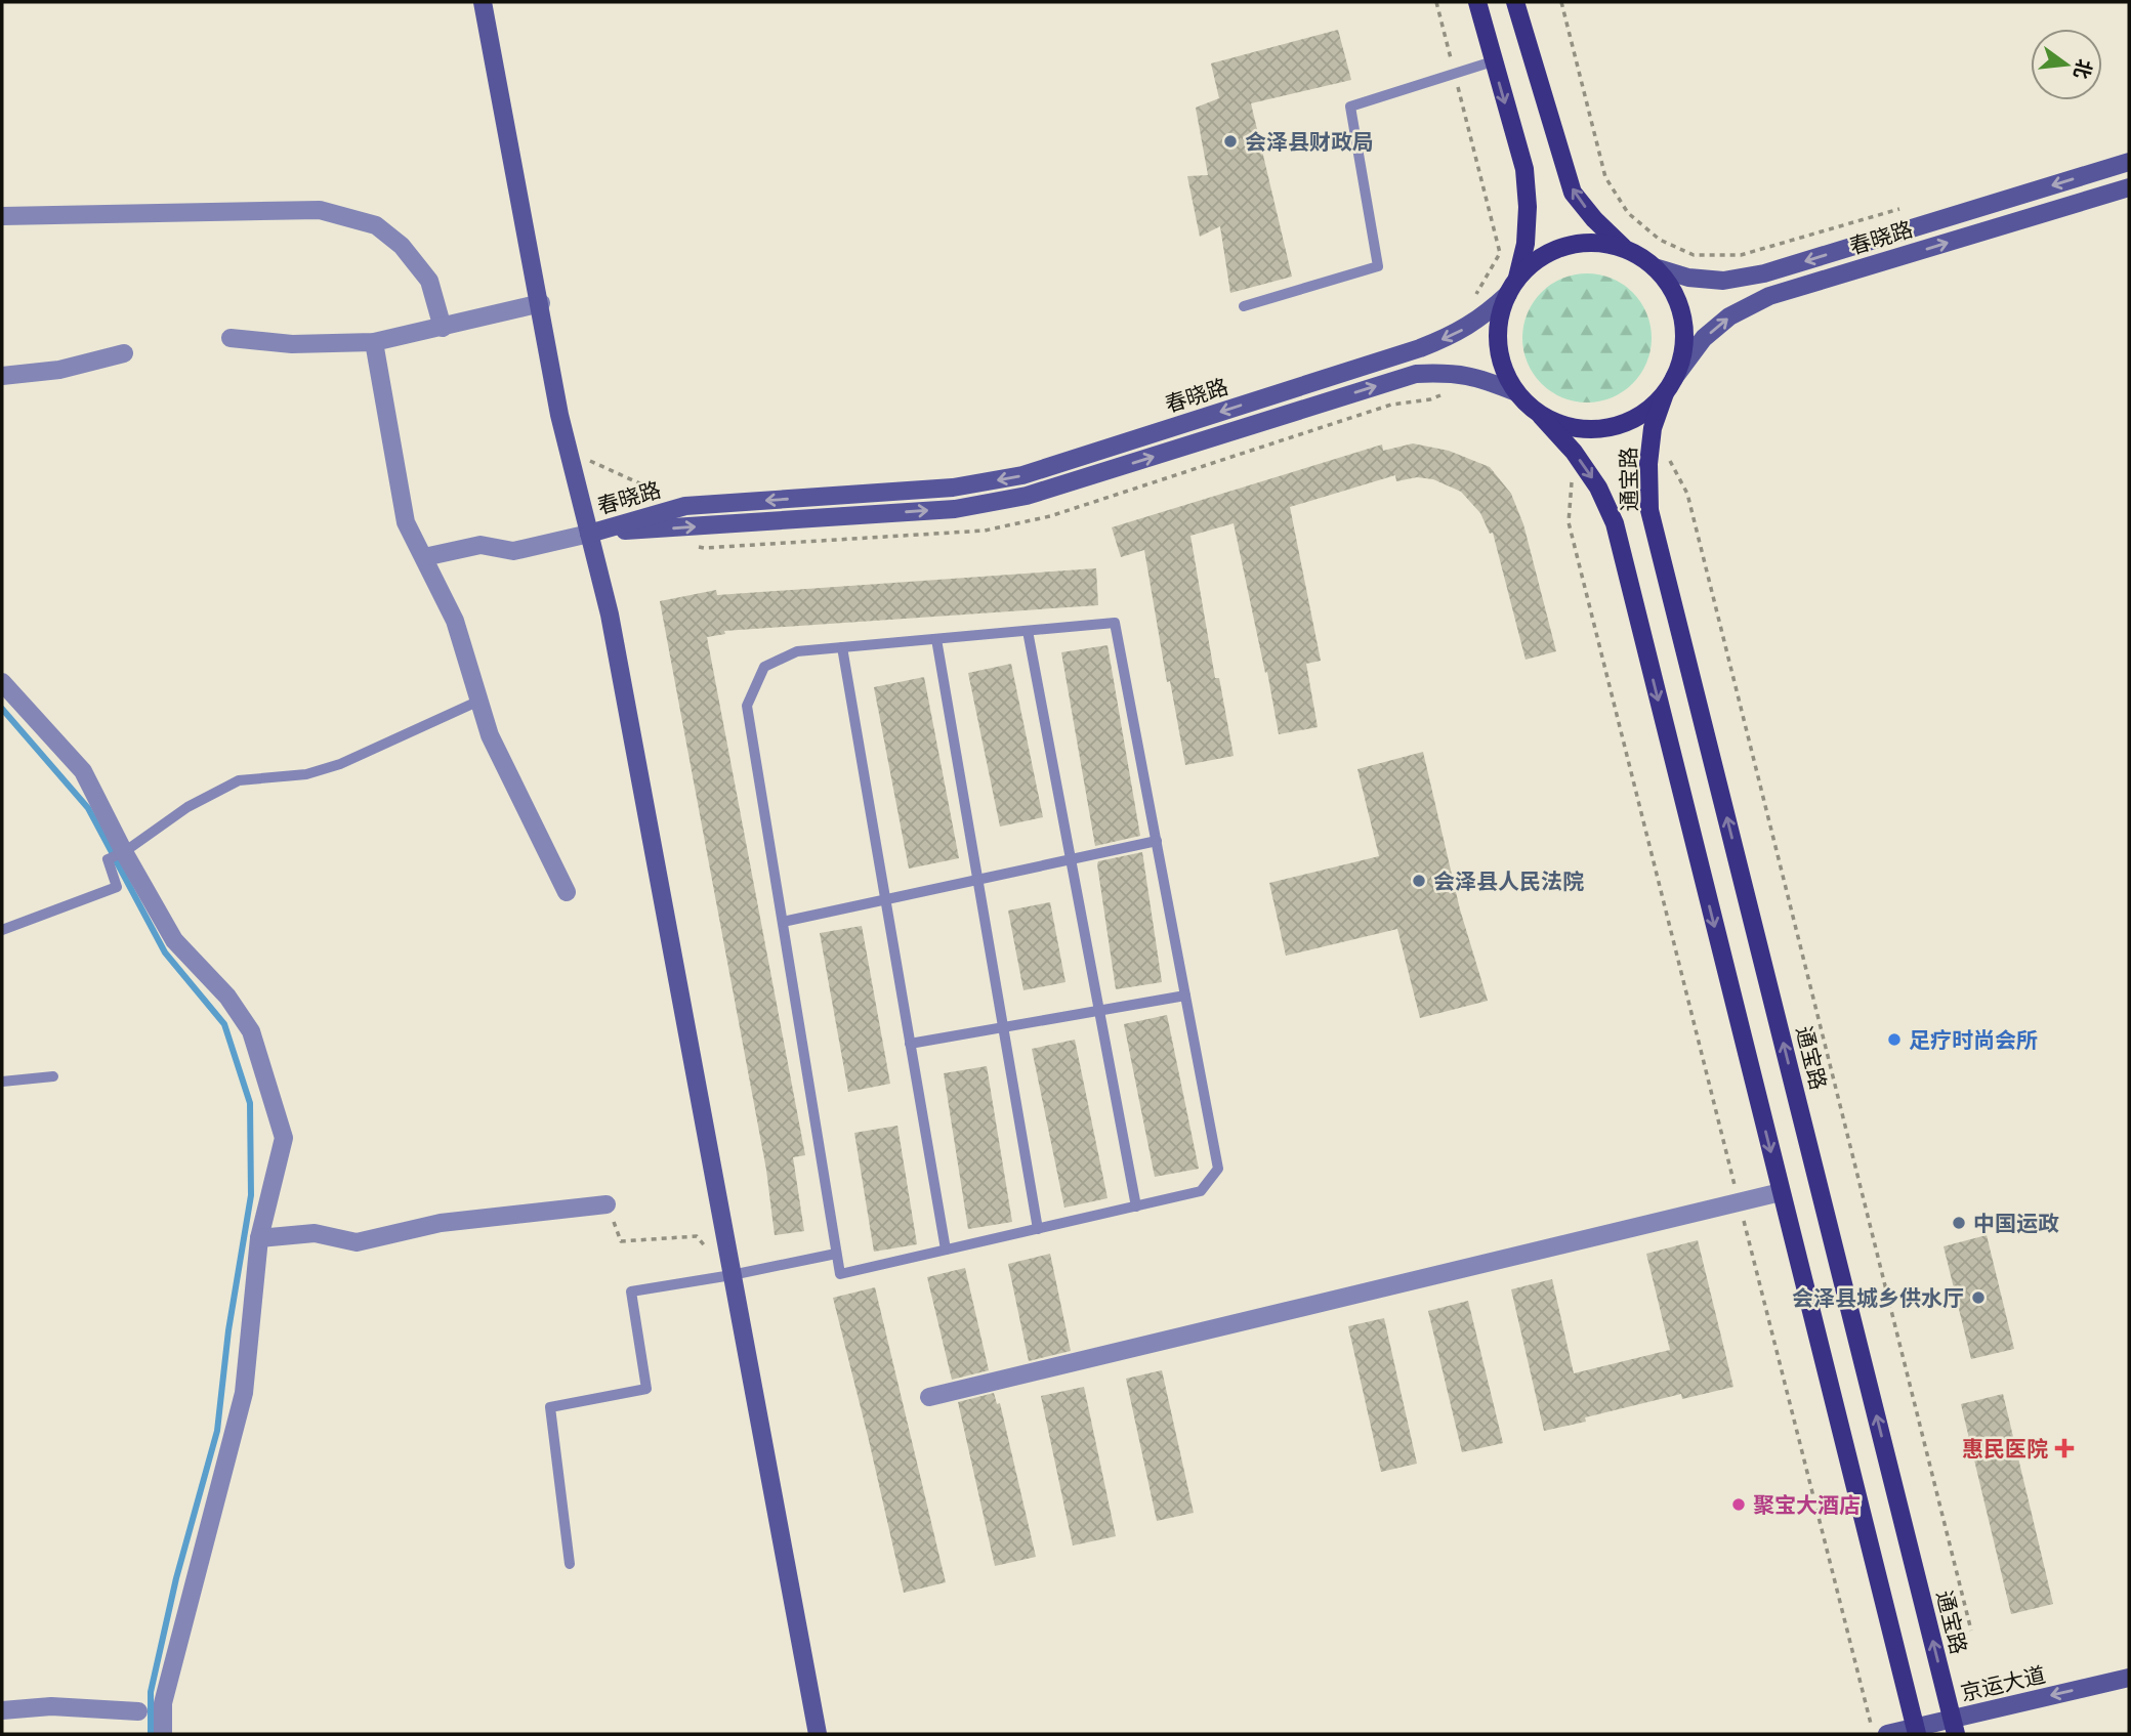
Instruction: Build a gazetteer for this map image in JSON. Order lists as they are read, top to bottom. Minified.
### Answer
{"streets":{"main road":["通宝路"],"street":["春晓路","京运大道"]},"crossings":[["春晓路","通宝路"],["通宝路","京运大道"]],"one_way":["京运大道"],"places":{"other":["会泽县财政局","会泽县人民法院","足疗时尚会所","中国运政","会泽县城乡供水厅","聚宝大酒店"],"health":["惠民医院"]},"north":"right"}
